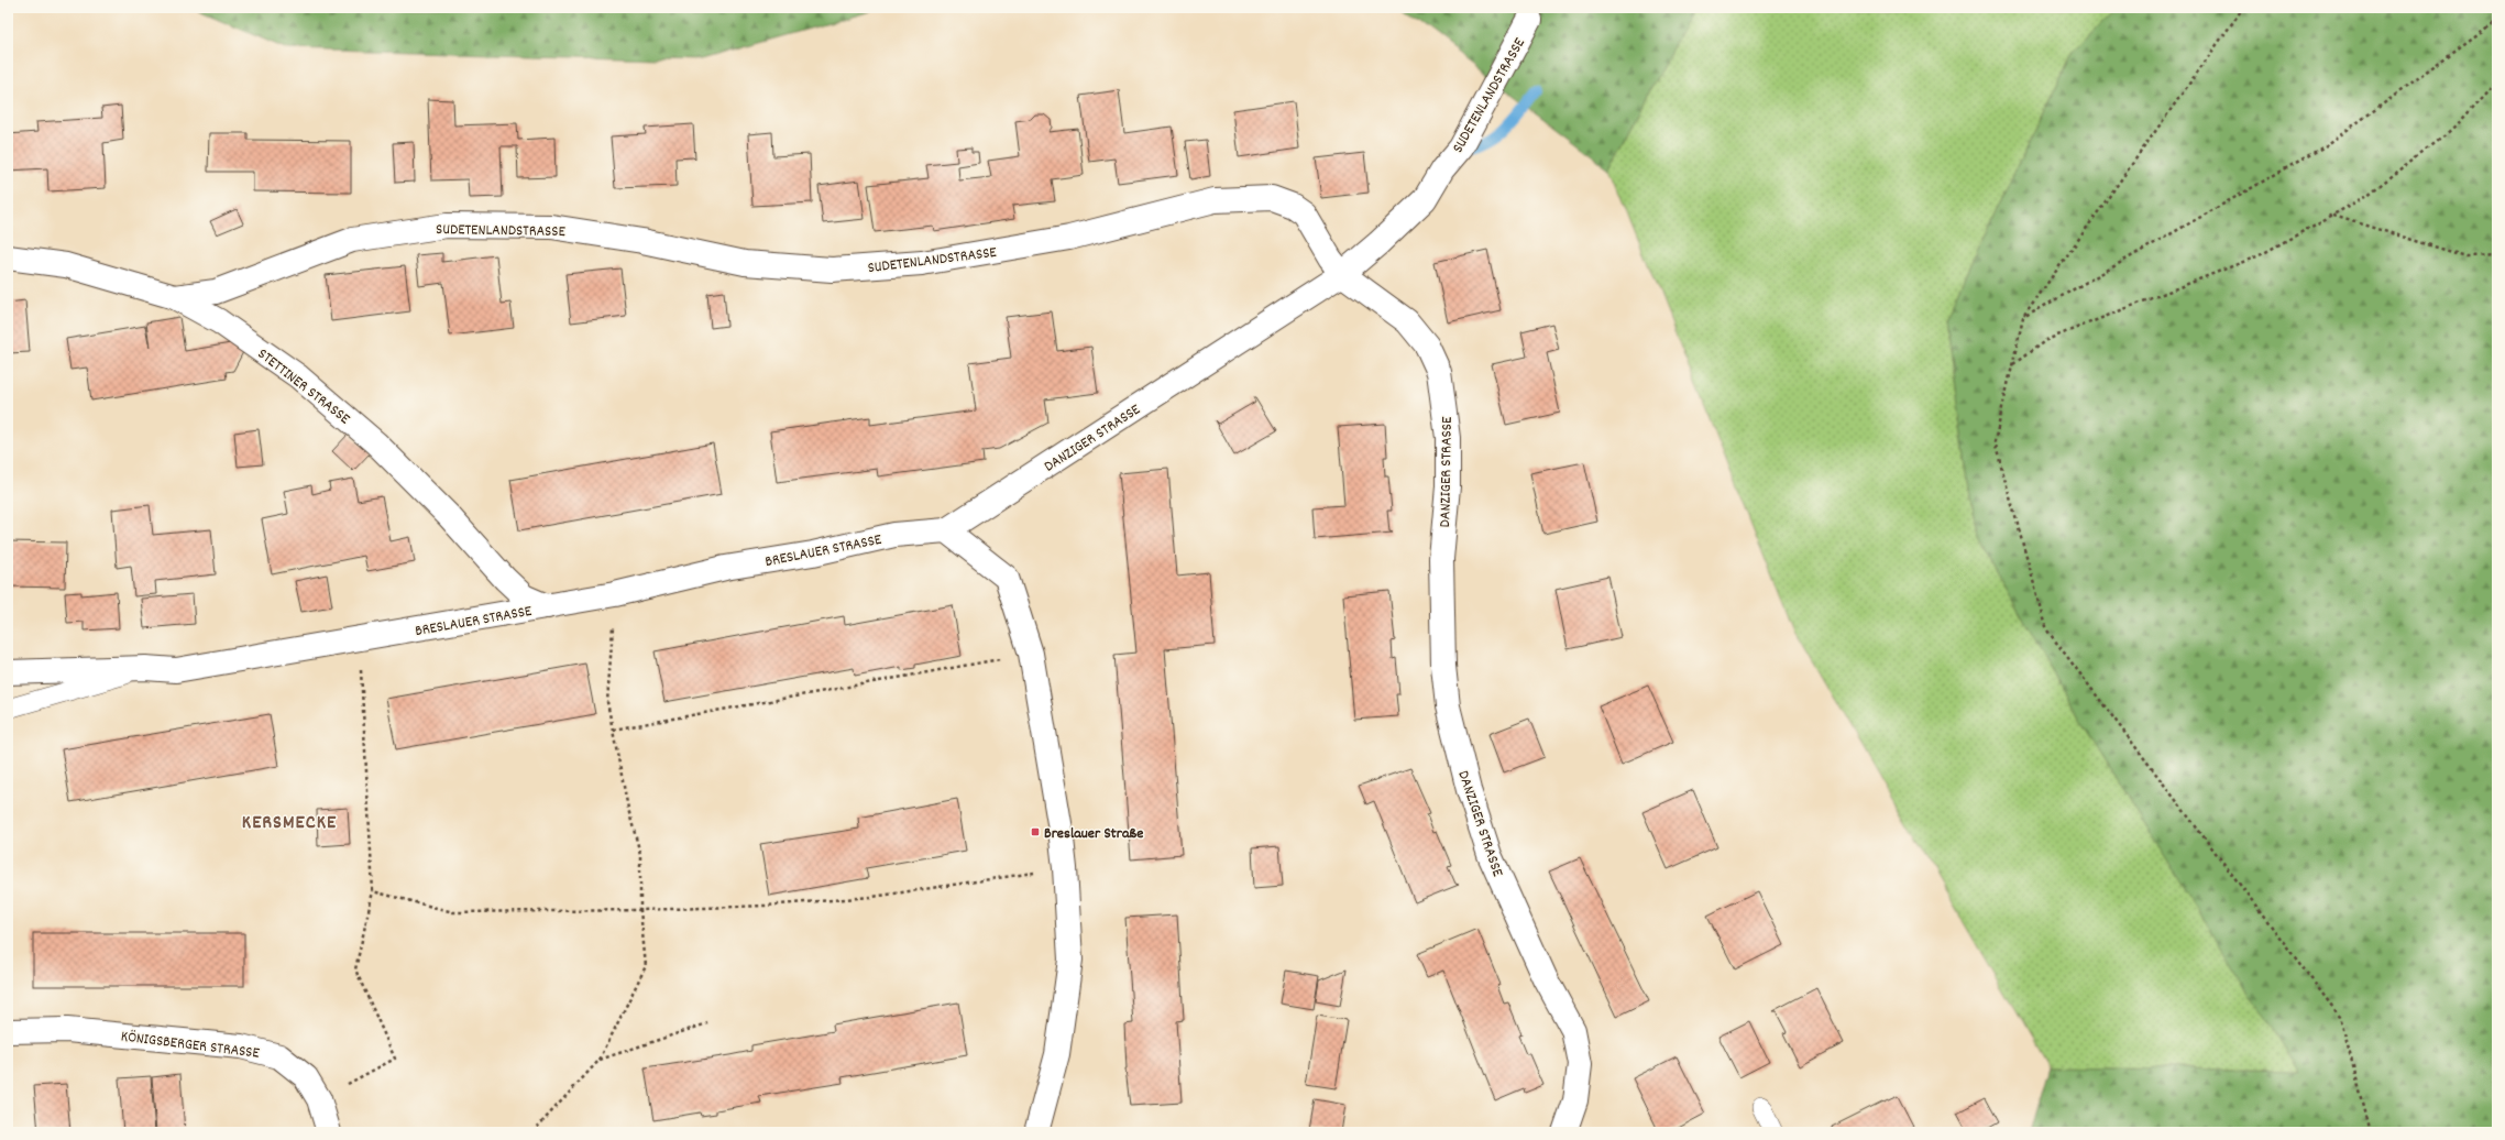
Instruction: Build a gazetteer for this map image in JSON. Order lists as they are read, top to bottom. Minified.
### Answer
{"streets":{"street":["SUDETENLANDSTRASSE","STETTINER STRASSE","DANZIGER STRASSE","BRESLAUER STRASSE","KÖNIGSBERGER STRASSE"]},"crossings":[["SUDETENLANDSTRASSE","STETTINER STRASSE"],["SUDETENLANDSTRASSE","DANZIGER STRASSE"],["STETTINER STRASSE","BRESLAUER STRASSE"],["DANZIGER STRASSE","BRESLAUER STRASSE"]],"districts":["KERSMECKE"],"places":{"transit":["Breslauer Straße"]}}
